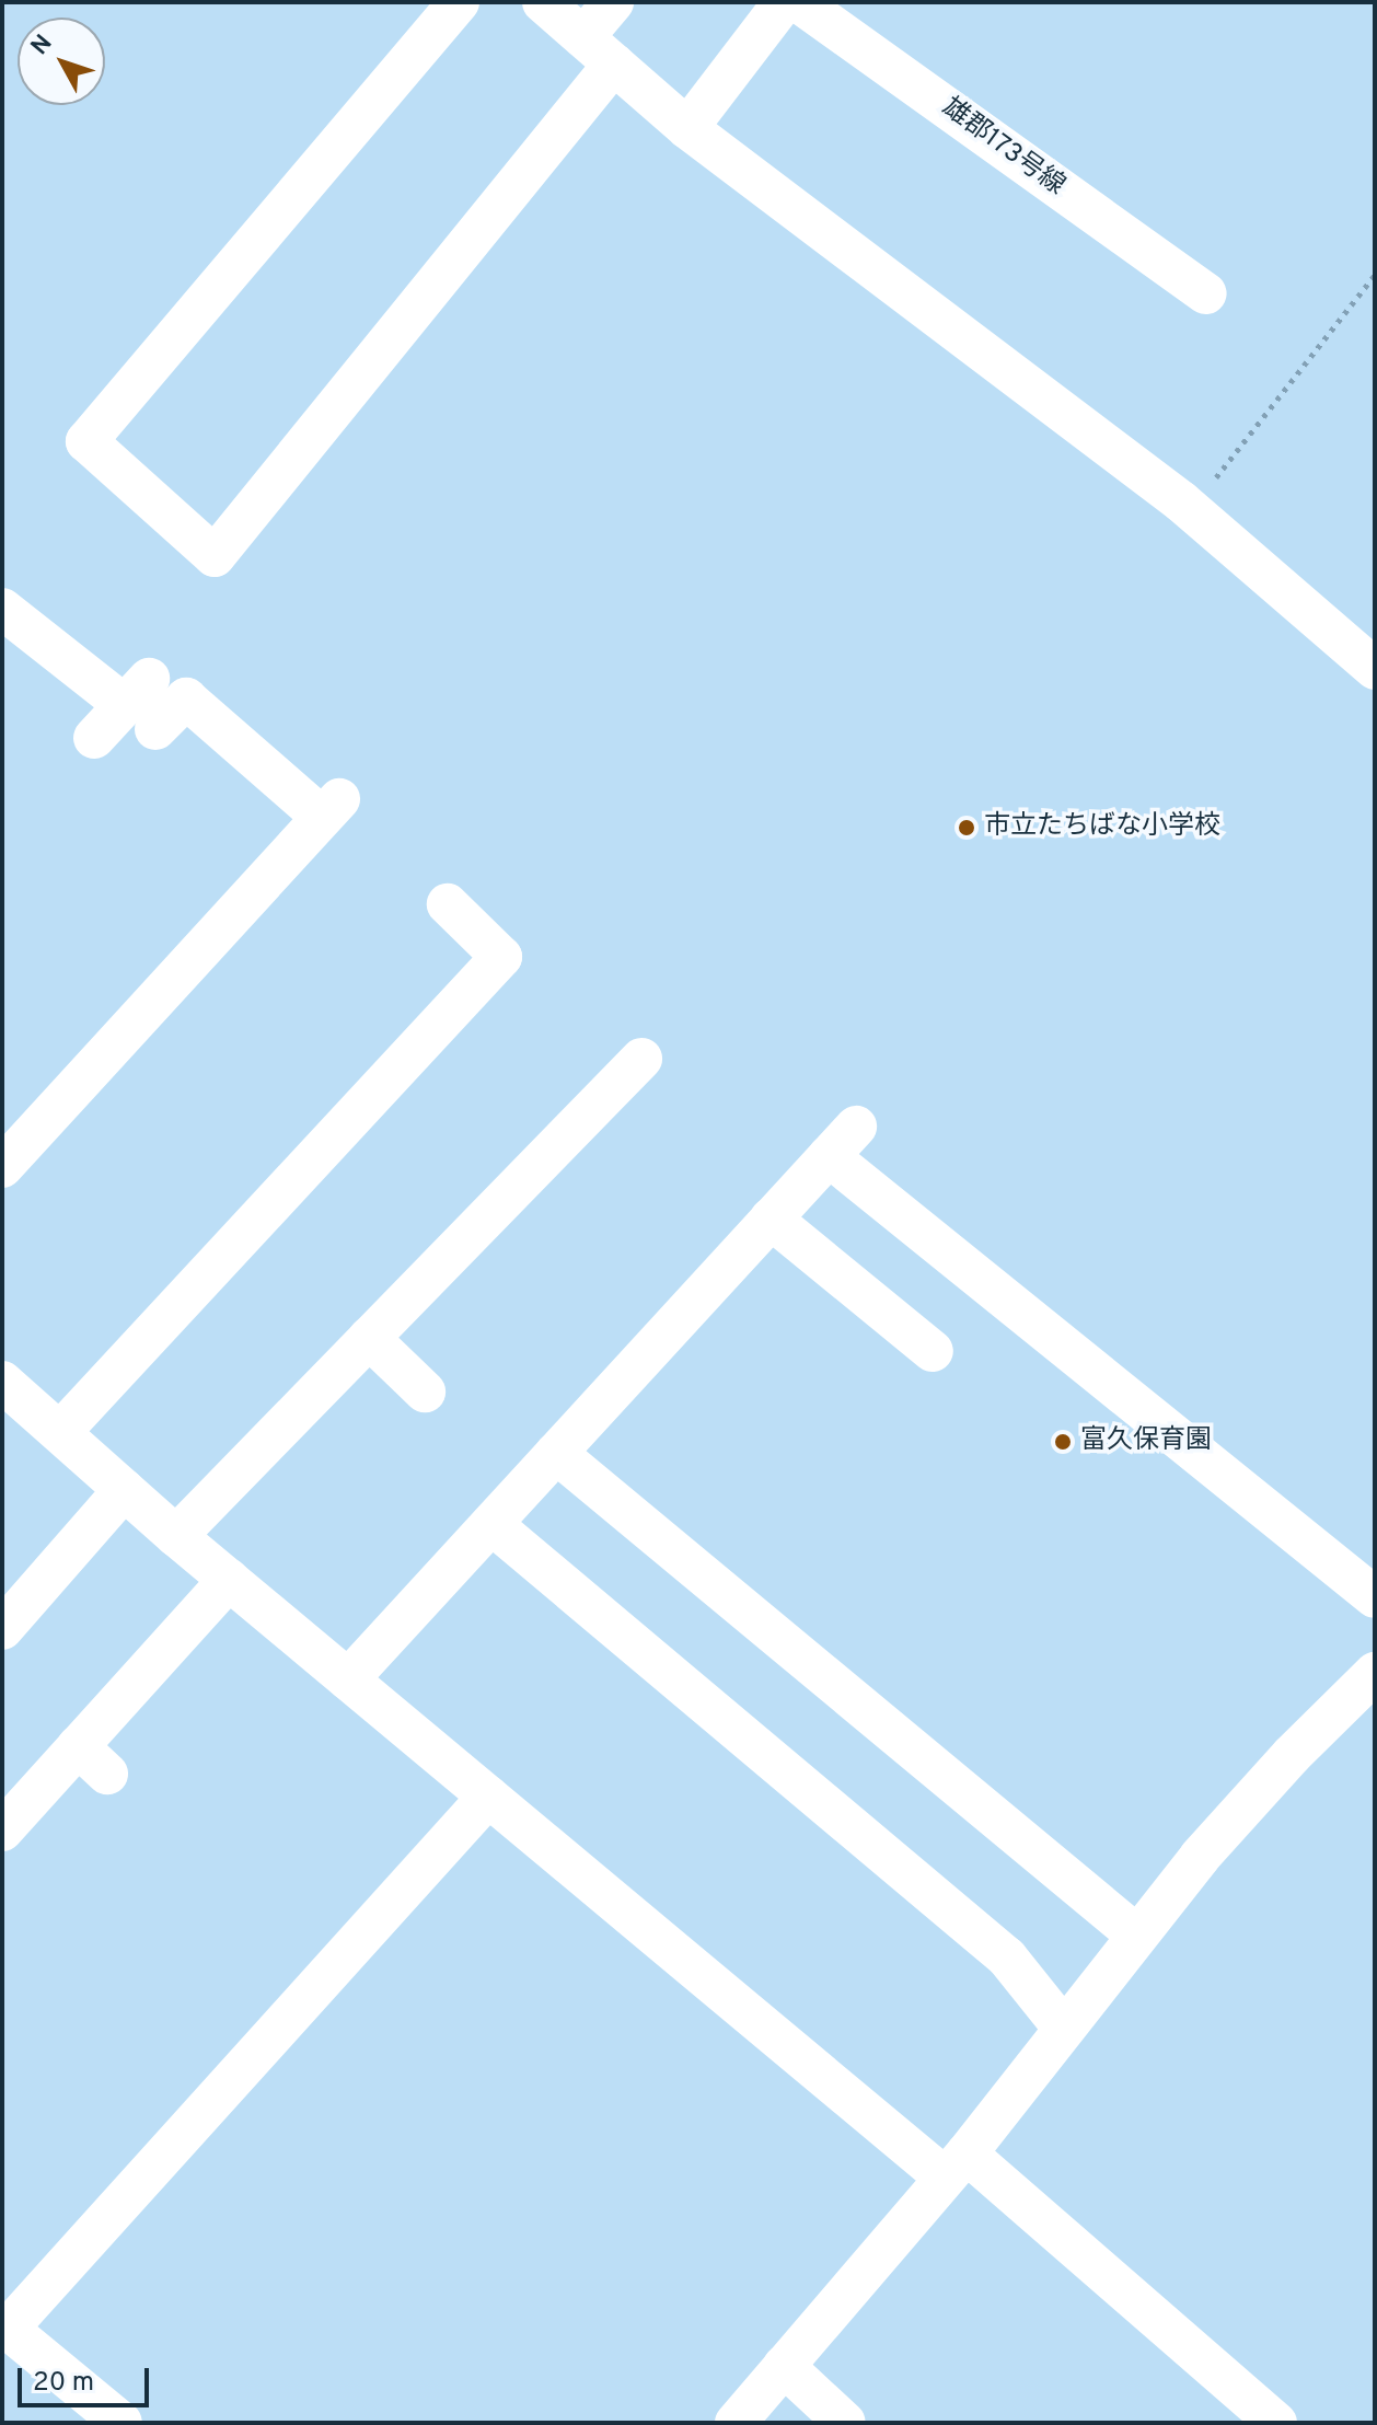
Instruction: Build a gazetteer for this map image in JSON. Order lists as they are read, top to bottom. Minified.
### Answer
{"streets":{"street":["雄郡173号線"]},"places":["市立たちばな小学校","富久保育園"],"scale_bar":"20 m","north":"top left"}
